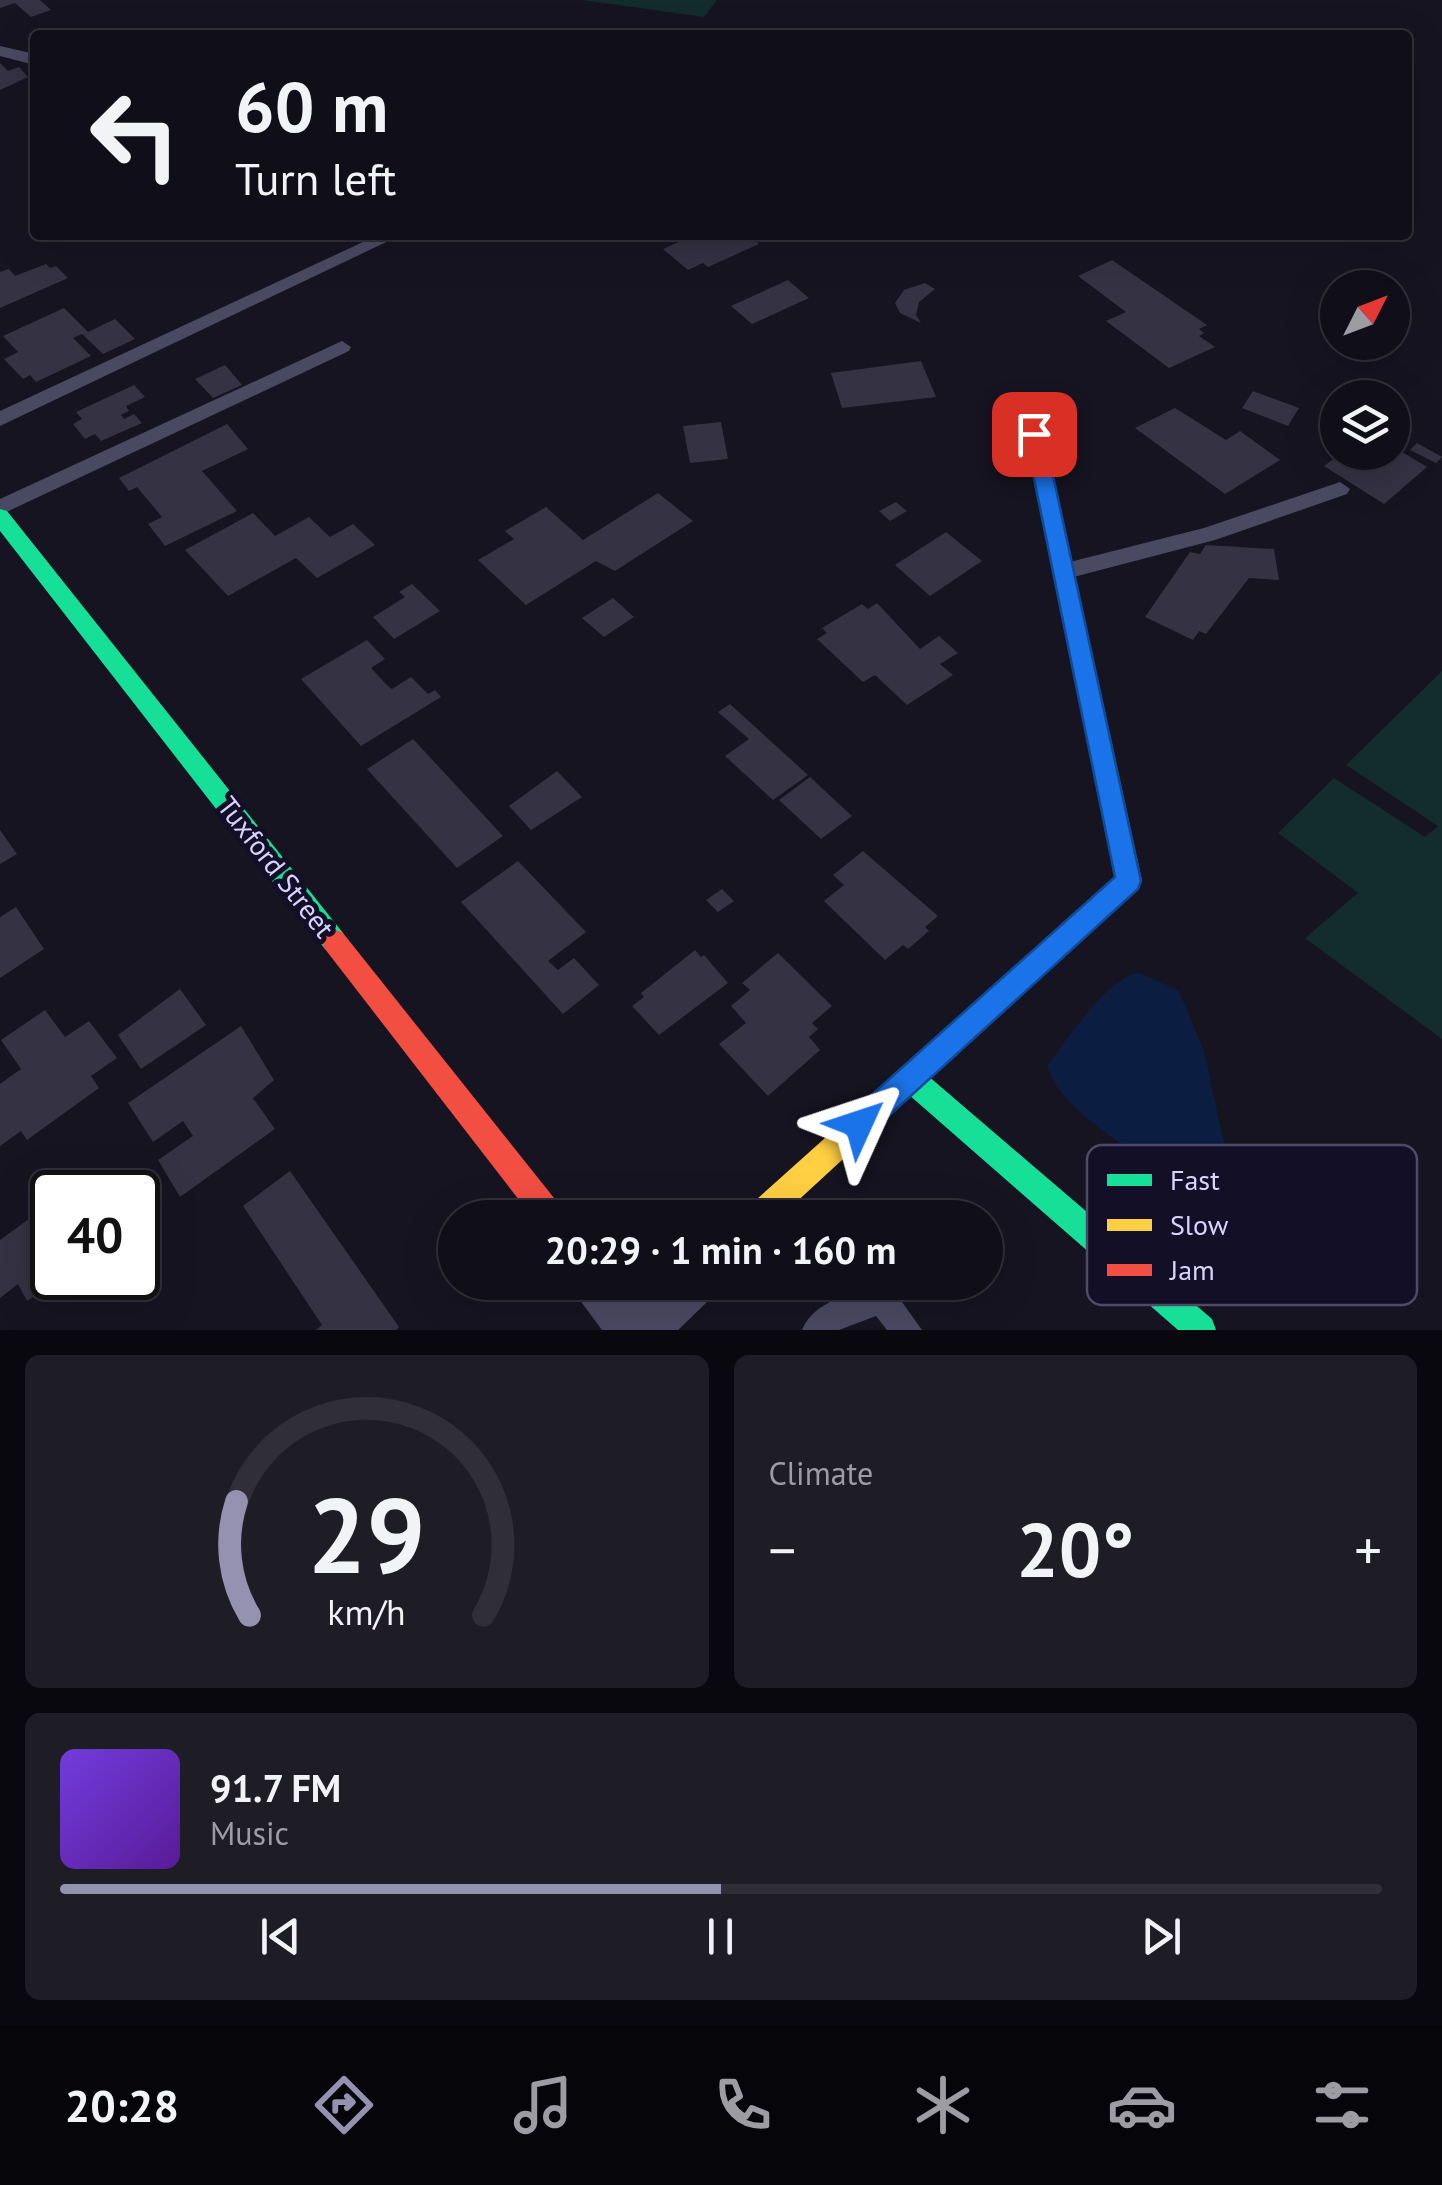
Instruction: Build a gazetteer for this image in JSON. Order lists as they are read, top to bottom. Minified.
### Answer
{"streets":{"street":["Tuxford Street"]},"legend":["Fast","Slow","Jam"],"north":"top right","page":{"turn":["60 m","Turn left"],"limit":"40","trip":"20:29 · 1 min · 160 m","tile":"Climate","heat":["−","20°","+"],"song":["91.7 FM","Music"],"tabs":"20:28","gauge":["29","km/h"]}}
